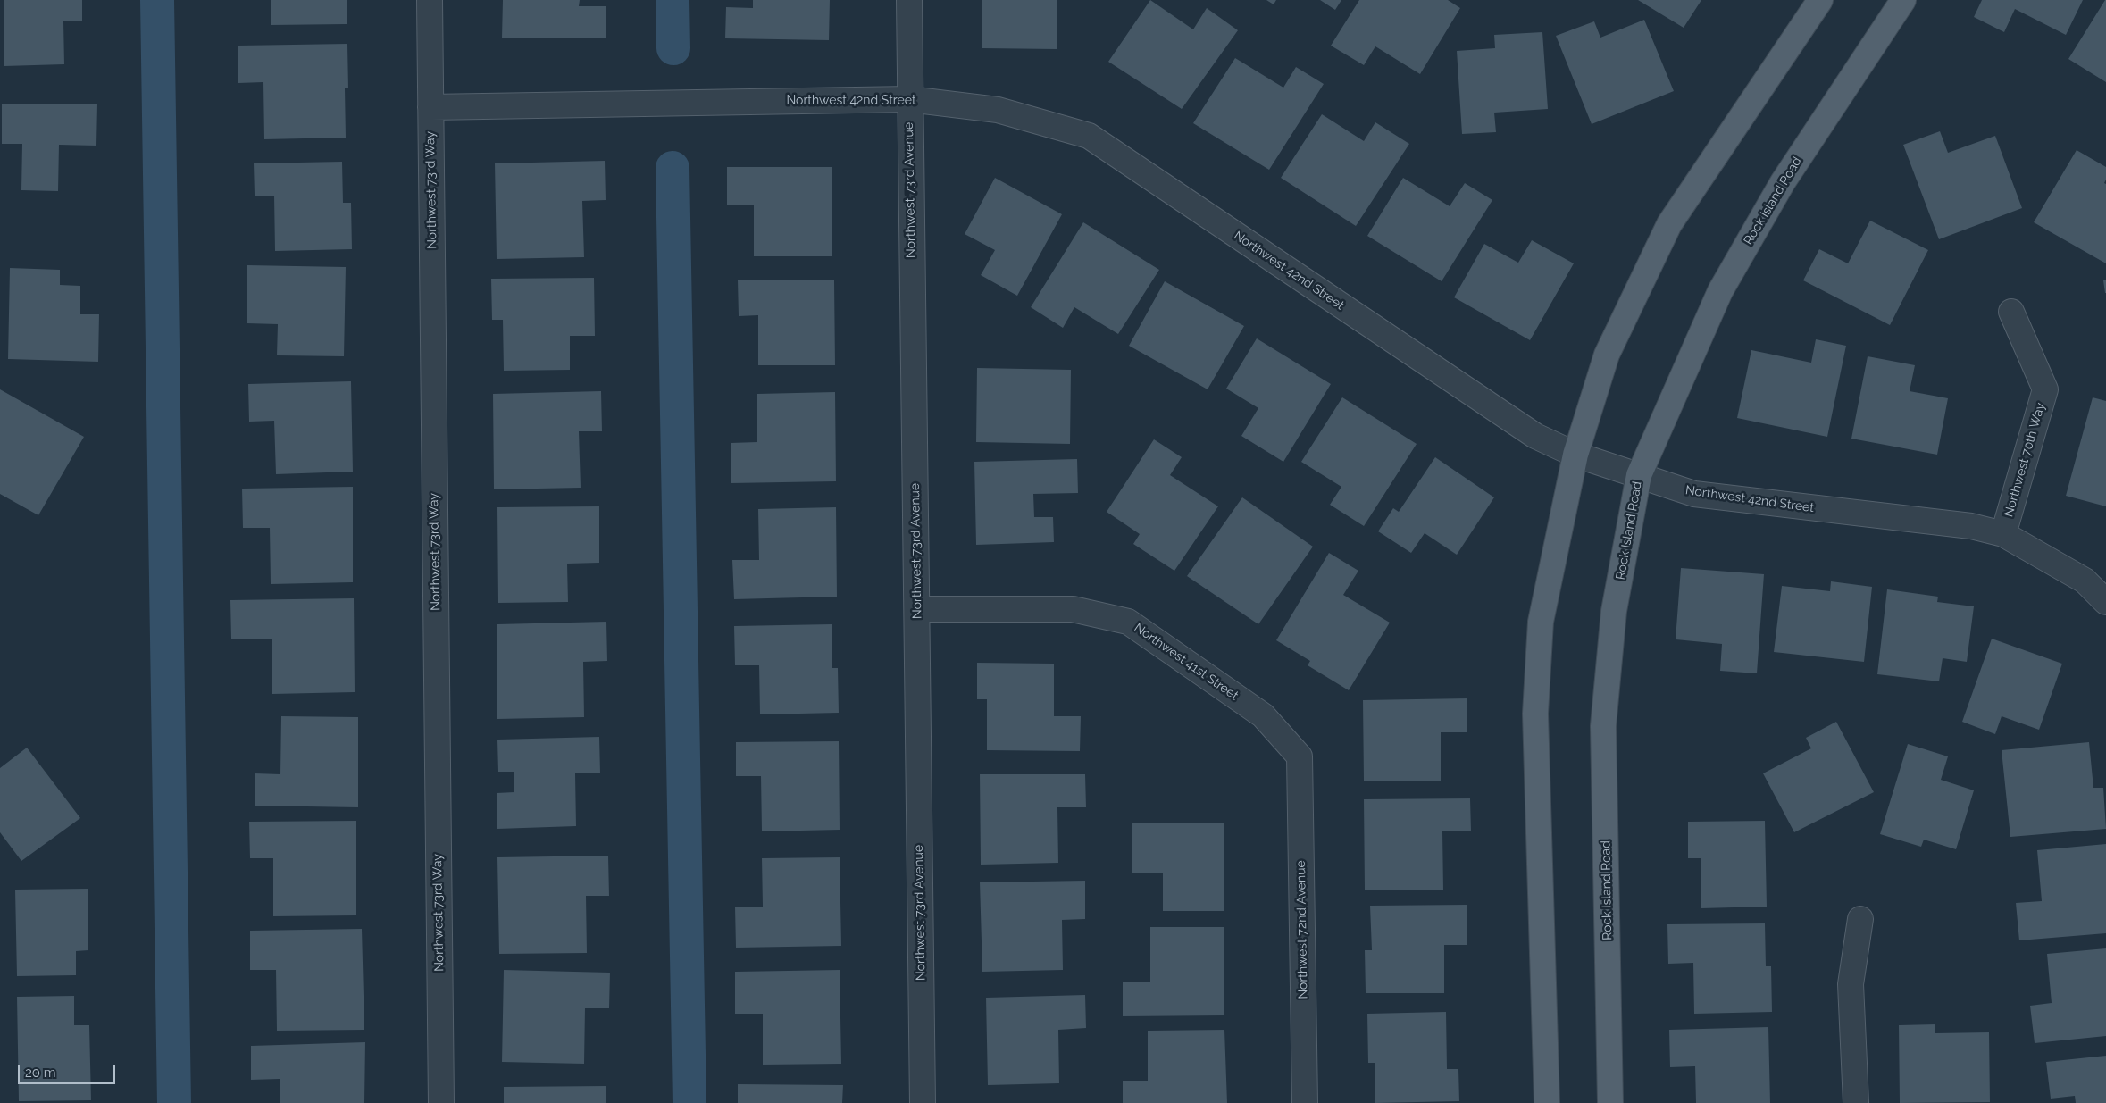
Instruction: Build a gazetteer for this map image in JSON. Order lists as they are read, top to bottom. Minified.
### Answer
{"streets":{"main road":["Rock Island Road"],"street":["Northwest 42nd Street","Northwest 73rd Way","Northwest 73rd Avenue","Northwest 70th Way","Northwest 41st Street","Northwest 72nd Avenue"]},"crossings":[["Northwest 42nd Street","Northwest 73rd Way"],["Northwest 42nd Street","Northwest 73rd Avenue"],["Northwest 42nd Street","Rock Island Road"],["Northwest 42nd Street","Northwest 70th Way"],["Northwest 73rd Avenue","Northwest 41st Street"],["Northwest 41st Street","Northwest 72nd Avenue"]],"scale_bar":"20 m"}
